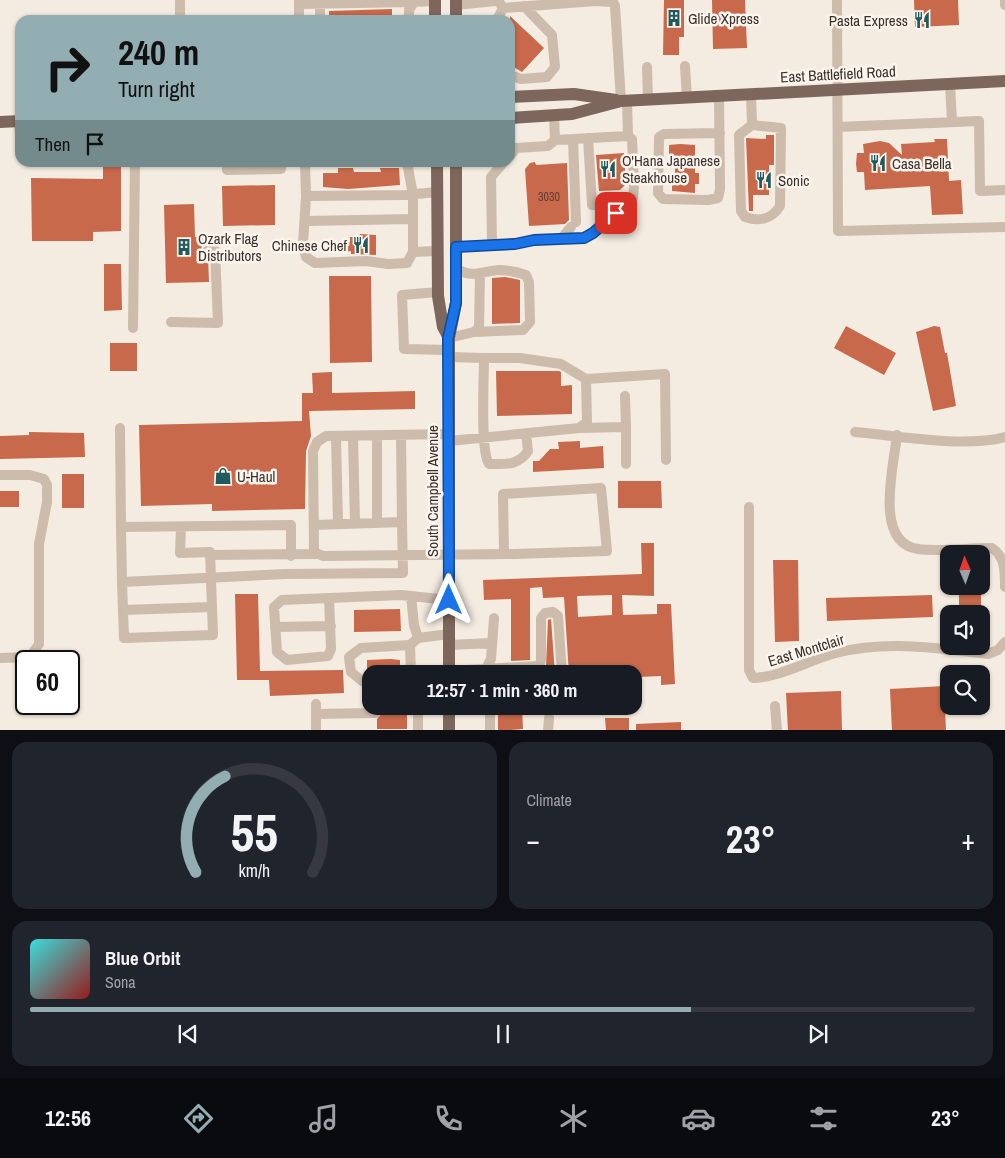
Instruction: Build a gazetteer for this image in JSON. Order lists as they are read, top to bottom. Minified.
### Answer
{"streets":{"main road":["East Battlefield Road","South Campbell Avenue"],"street":["East Montclair"]},"places":{"building":["Glide Xpress","Ozark Flag Distributors"],"restaurant":["Pasta Express","Casa Bella","O'Hana Japanese Steakhouse","Sonic","Chinese Chef"],"shop":["U-Haul"]},"house_numbers":["3030"],"north":"top","page":{"turn":["240 m","Turn right"],"then":"Then","limit":"60","trip":"12:57 · 1 min · 360 m","tile":"Climate","heat":["−","23°","+"],"song":["Blue Orbit","Sona"],"tabs":["12:56","23°"],"gauge":["55","km/h"]}}
